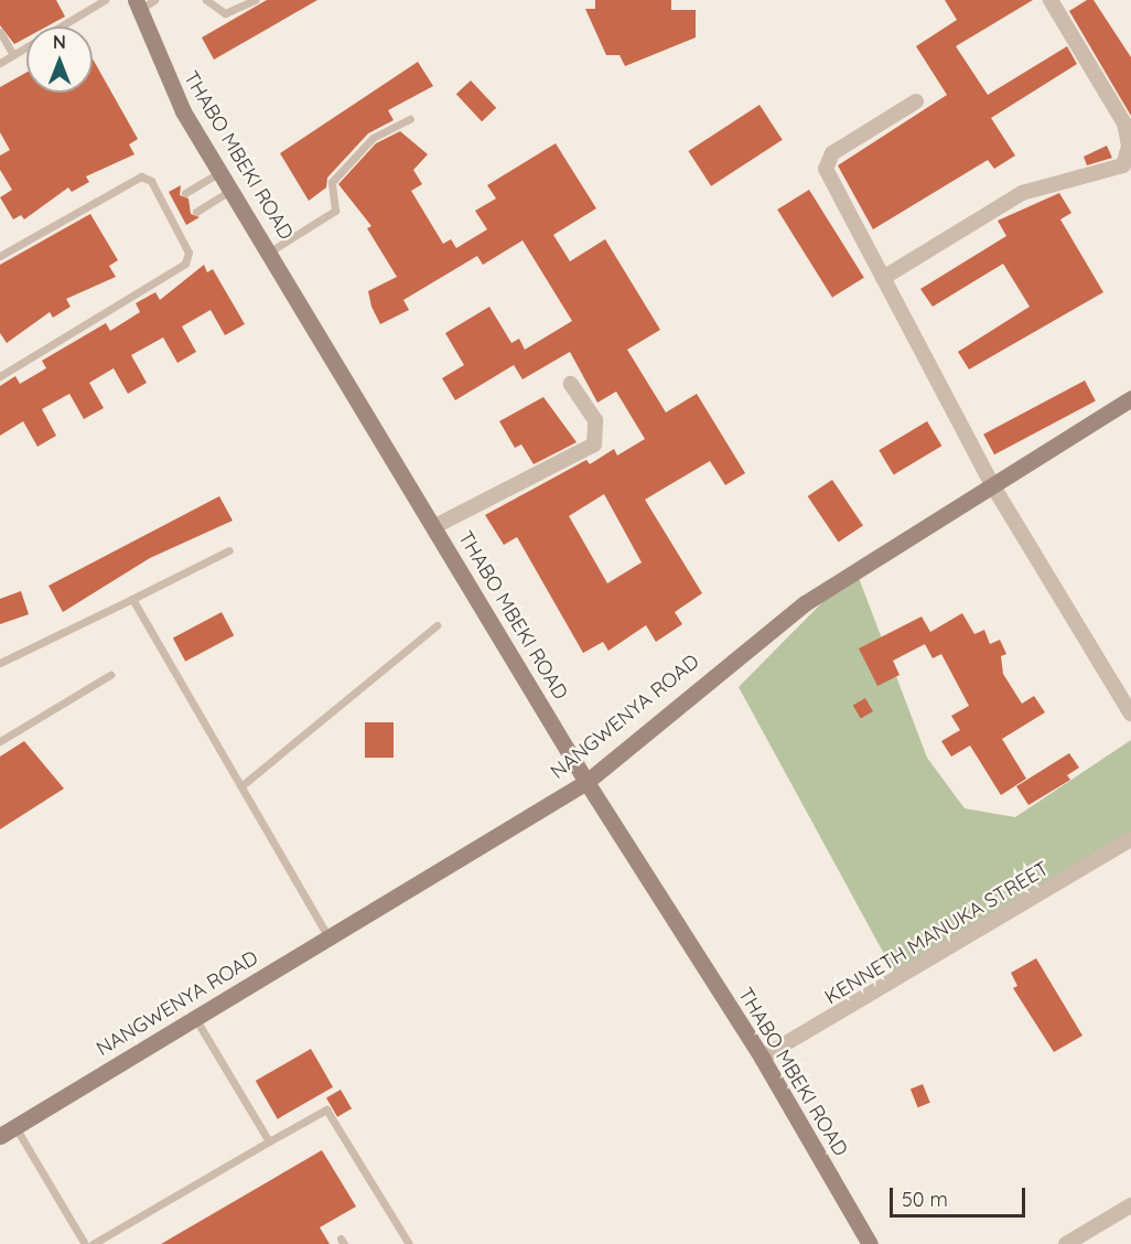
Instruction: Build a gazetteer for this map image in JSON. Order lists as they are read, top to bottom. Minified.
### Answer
{"streets":{"main road":["THABO MBEKI ROAD","NANGWENYA ROAD"],"street":["KENNETH MANUKA STREET"]},"crossings":[["THABO MBEKI ROAD","NANGWENYA ROAD"],["THABO MBEKI ROAD","KENNETH MANUKA STREET"]],"scale_bar":"50 m","north":"top"}
